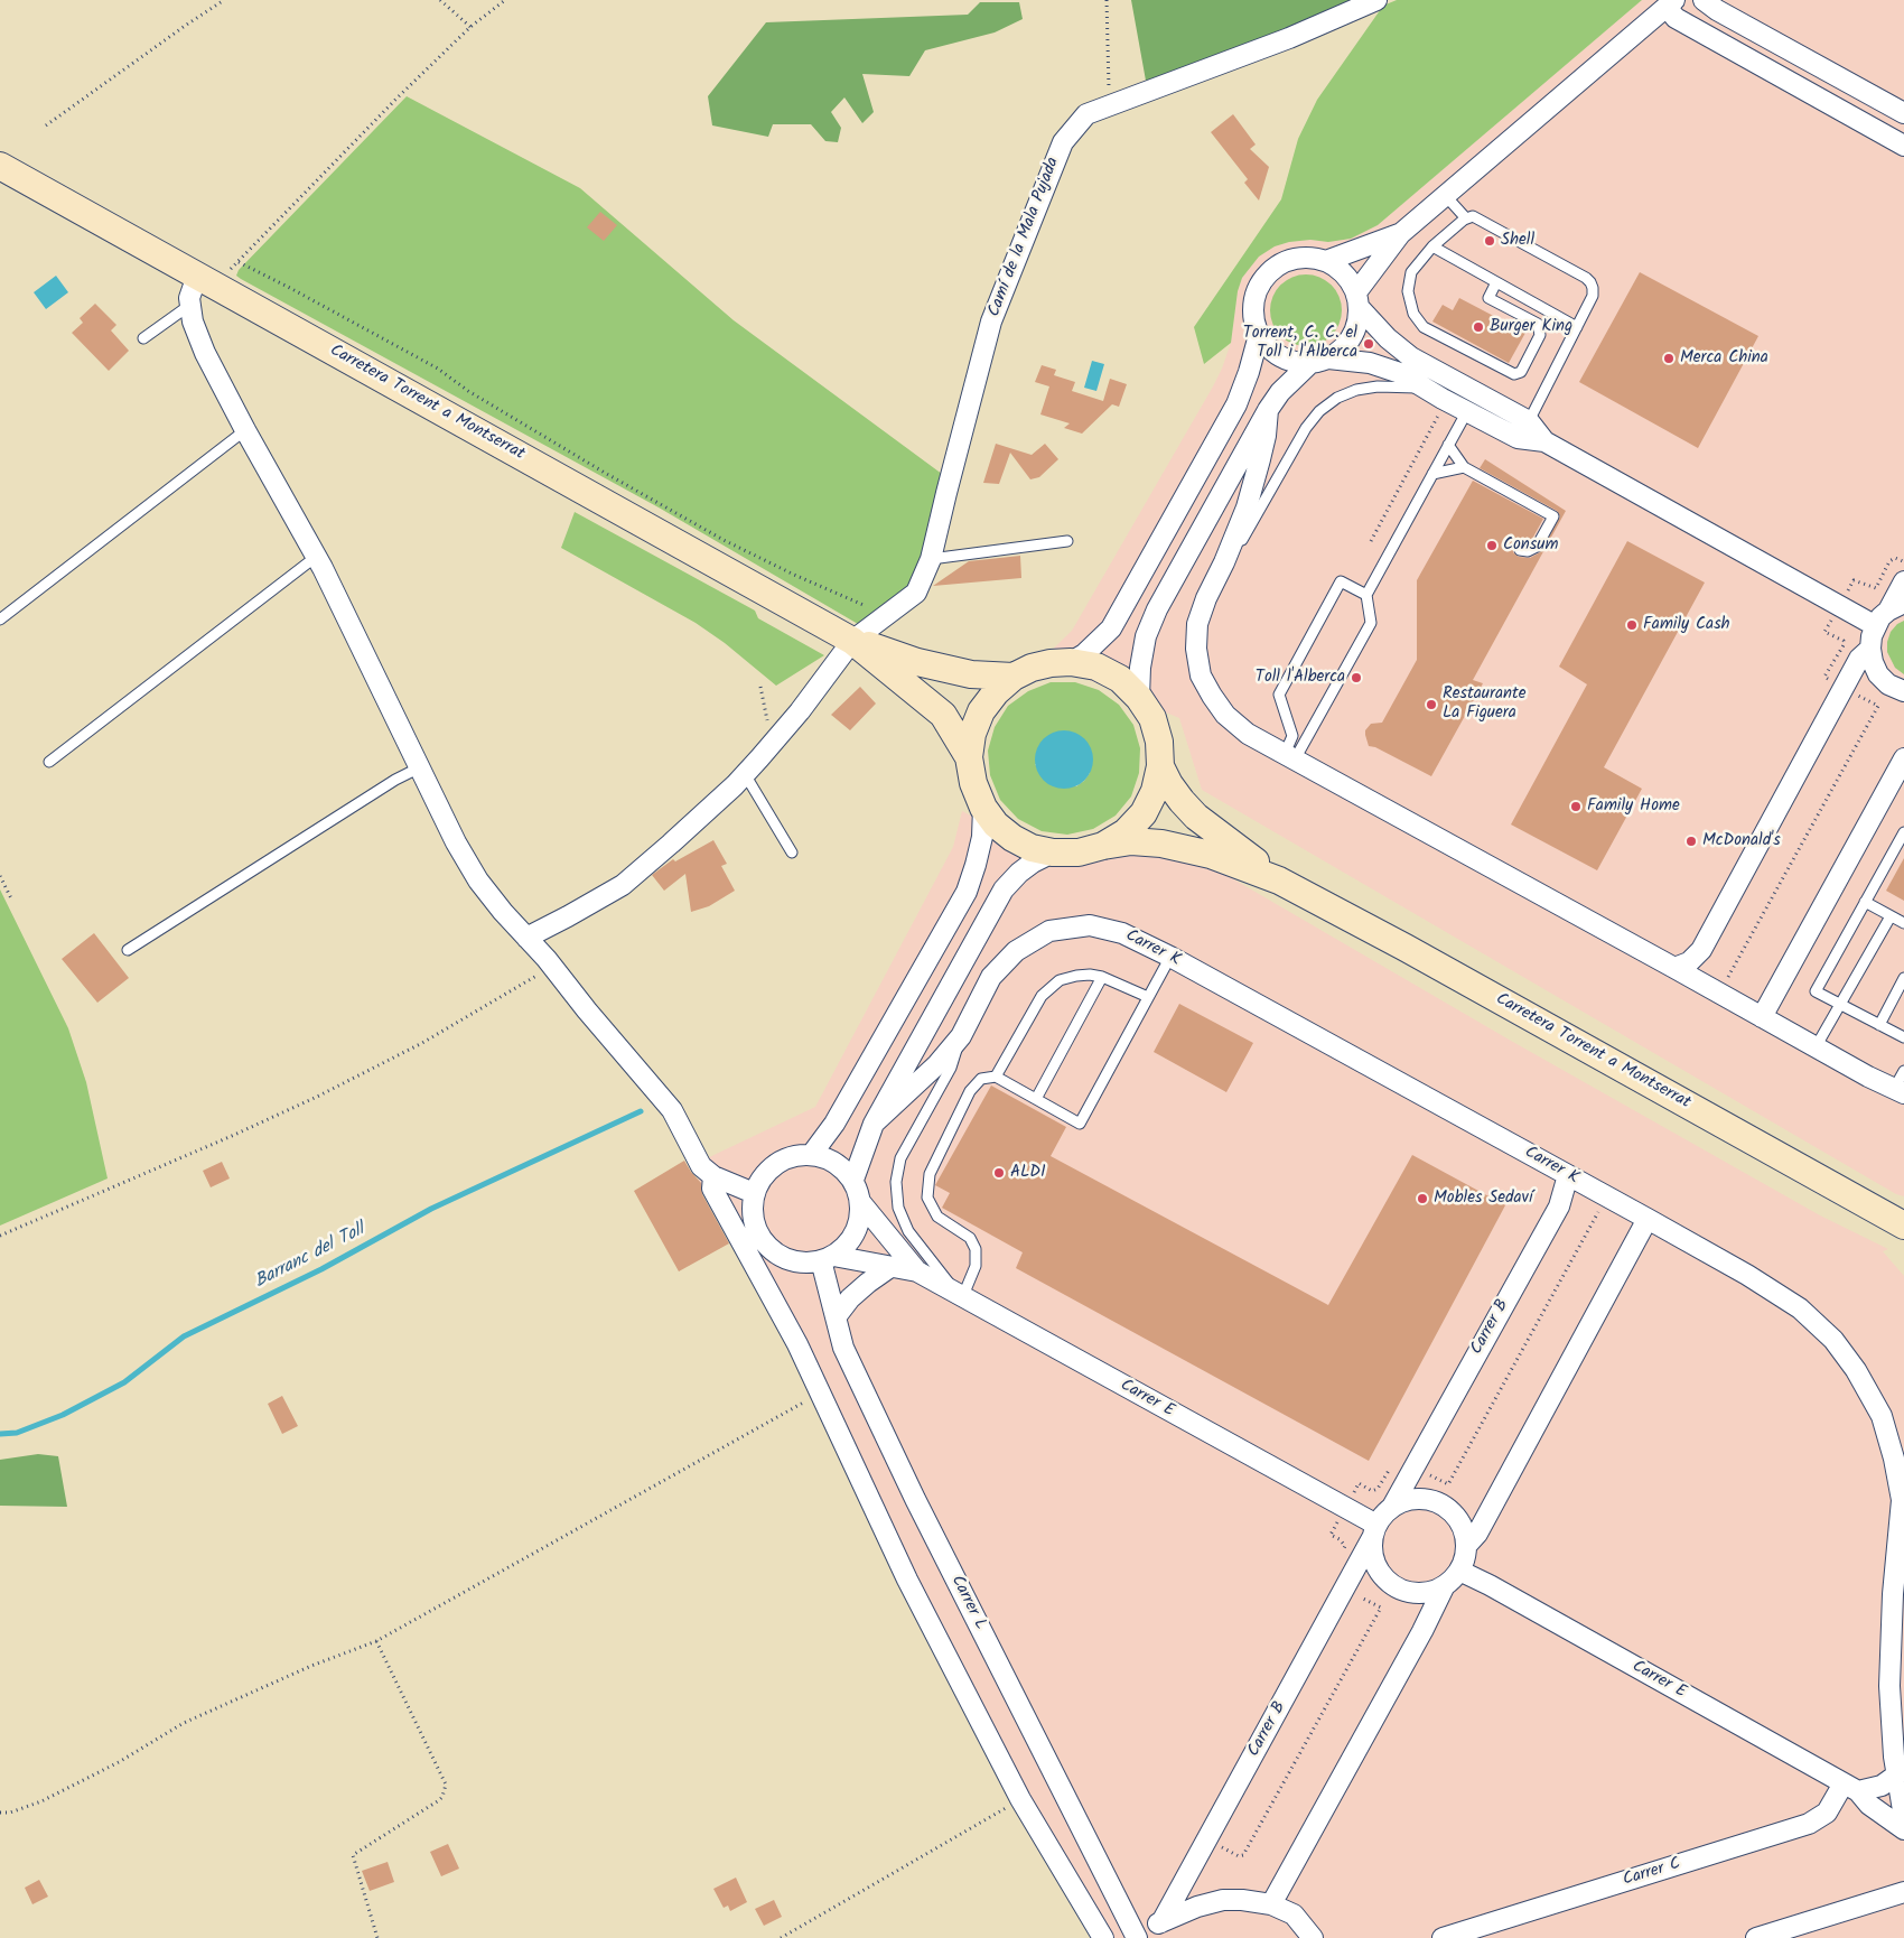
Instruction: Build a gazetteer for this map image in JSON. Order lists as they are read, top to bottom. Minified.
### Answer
{"streets":{"main road":["Carretera Torrent a Montserrat"],"street":["Camí de la Mala Pujada","Carrer K","Carrer B","Carrer E","Carrer L","Carrer C"]},"crossings":[["Camí de la Mala Pujada","Carretera Torrent a Montserrat"],["Carrer K","Carrer B"],["Carrer B","Carrer E"],["Carrer E","Carrer C"]],"water":["Barranc del Toll"],"places":["Shell","Burger King","Torrent, C. C. el Toll i l'Alberca","Merca China","Consum","Family Cash","Toll l'Alberca","Restaurante La Figuera","Family Home","McDonald's","ALDI","Mobles Sedaví"]}
